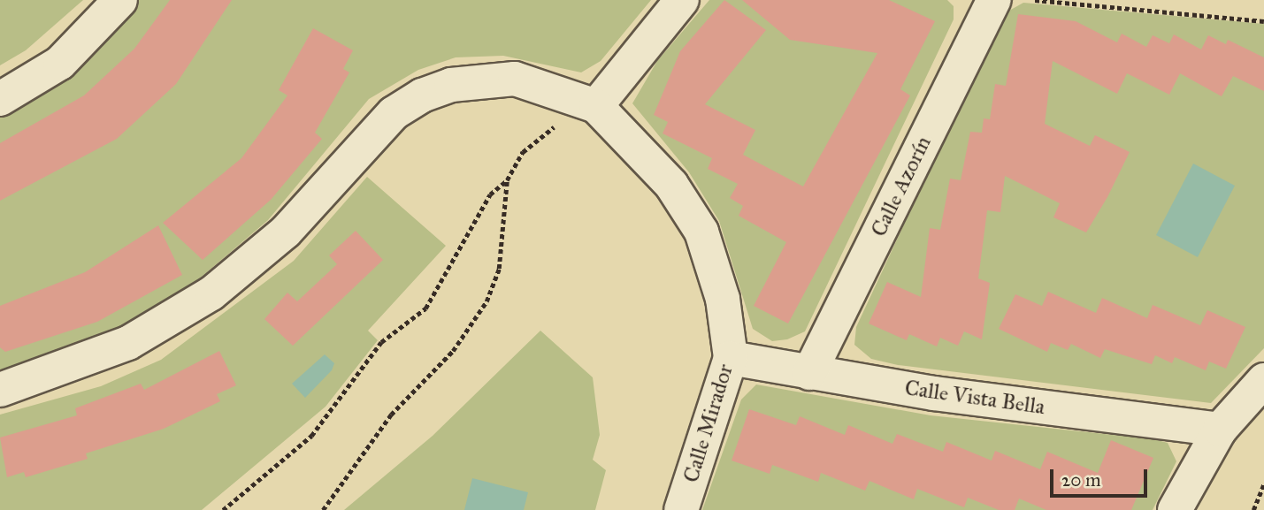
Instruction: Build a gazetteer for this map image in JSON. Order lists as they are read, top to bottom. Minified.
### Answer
{"streets":{"street":["Calle Azorín","Calle Vista Bella","Calle Mirador"]},"crossings":[["Calle Azorín","Calle Vista Bella"],["Calle Vista Bella","Calle Mirador"]],"scale_bar":"20 m"}
